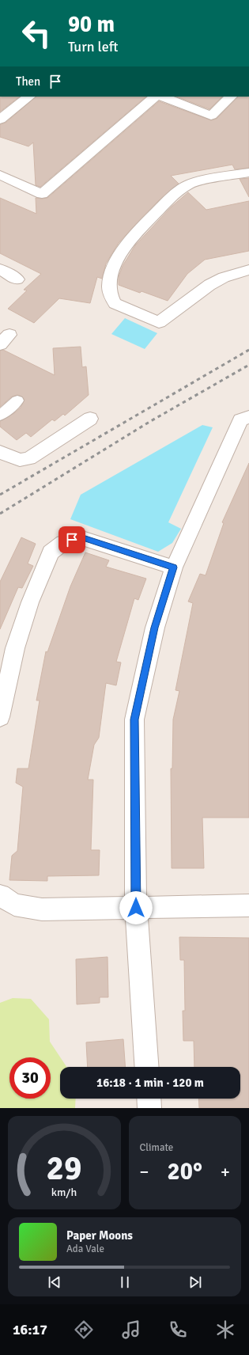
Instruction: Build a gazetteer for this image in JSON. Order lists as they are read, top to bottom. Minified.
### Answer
{"page":{"turn":["90 m","Turn left"],"then":"Then","limit":"30","trip":"16:18 · 1 min · 120 m","tile":"Climate","heat":["−","20°","+"],"song":["Paper Moons","Ada Vale"],"tabs":"16:17","gauge":["29","km/h"]}}
